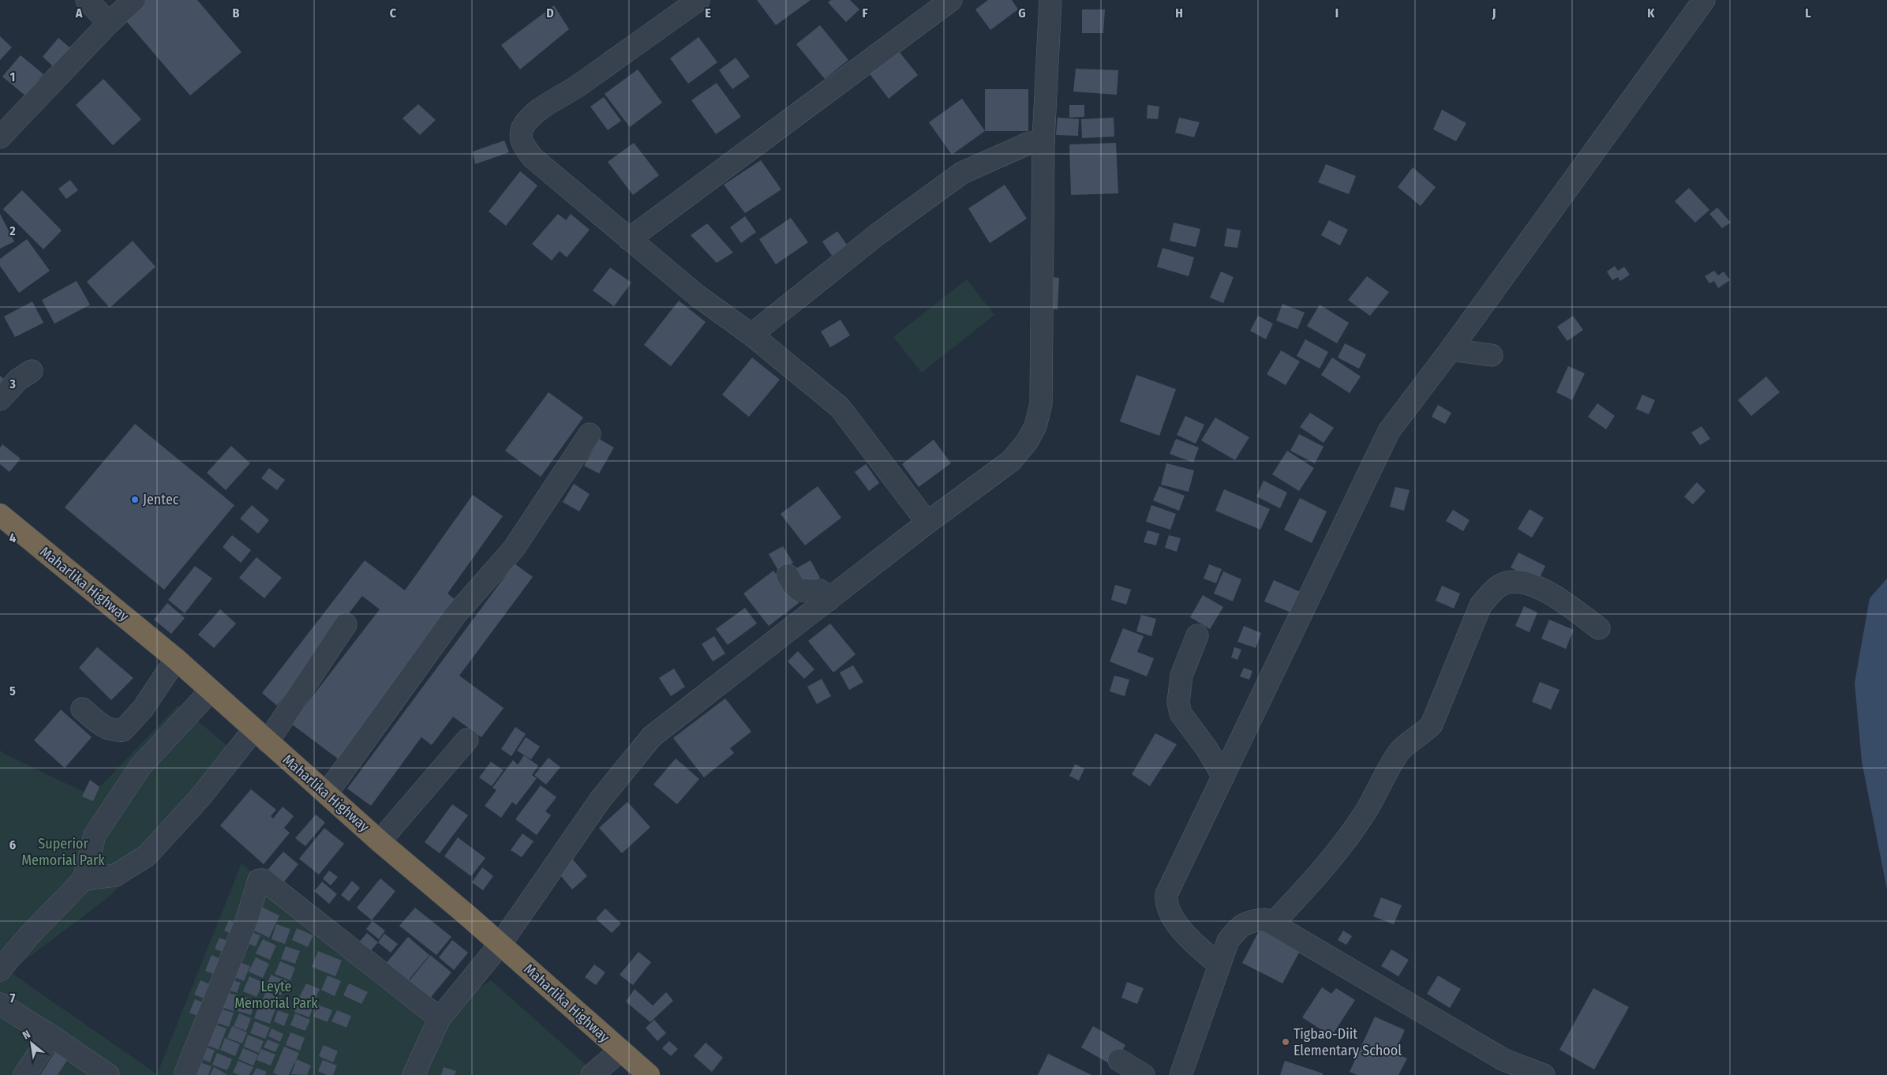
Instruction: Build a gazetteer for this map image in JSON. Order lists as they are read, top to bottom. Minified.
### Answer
{"streets":{"highway":["Maharlika Highway"]},"parks":["Superior Memorial Park","Leyte Memorial Park"],"places":["Jentec","Tigbao-Diit Elementary School"],"north":"top left","grid":{"columns":["A","B","C","D","E","F","G","H","I","J","K","L"],"rows":["1","2","3","4","5","6","7"]}}
